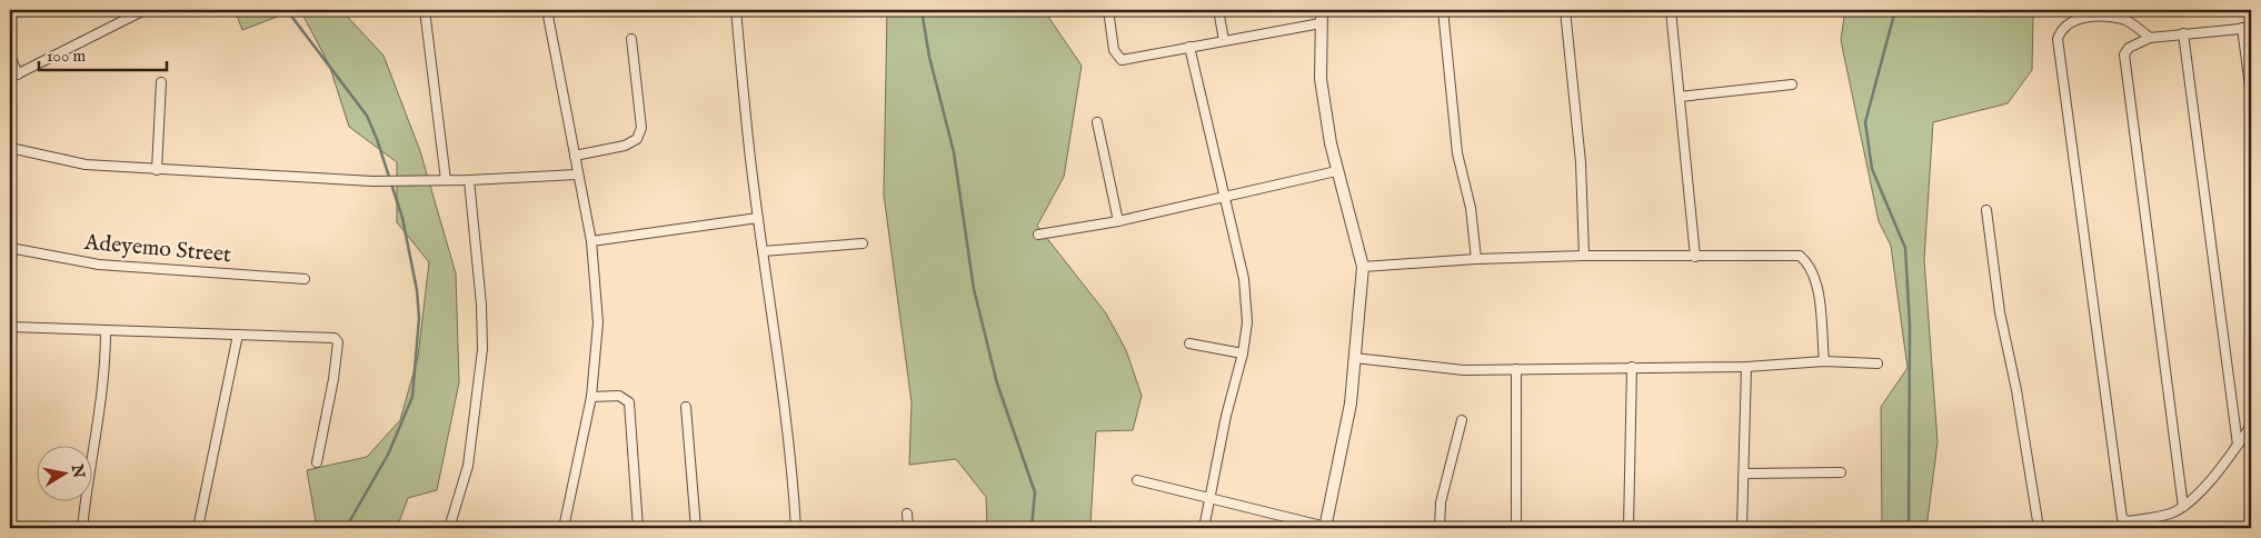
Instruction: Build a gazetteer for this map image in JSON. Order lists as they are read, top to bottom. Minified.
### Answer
{"streets":{"street":["Adeyemo Street"]},"scale_bar":"100 m","north":"right"}
